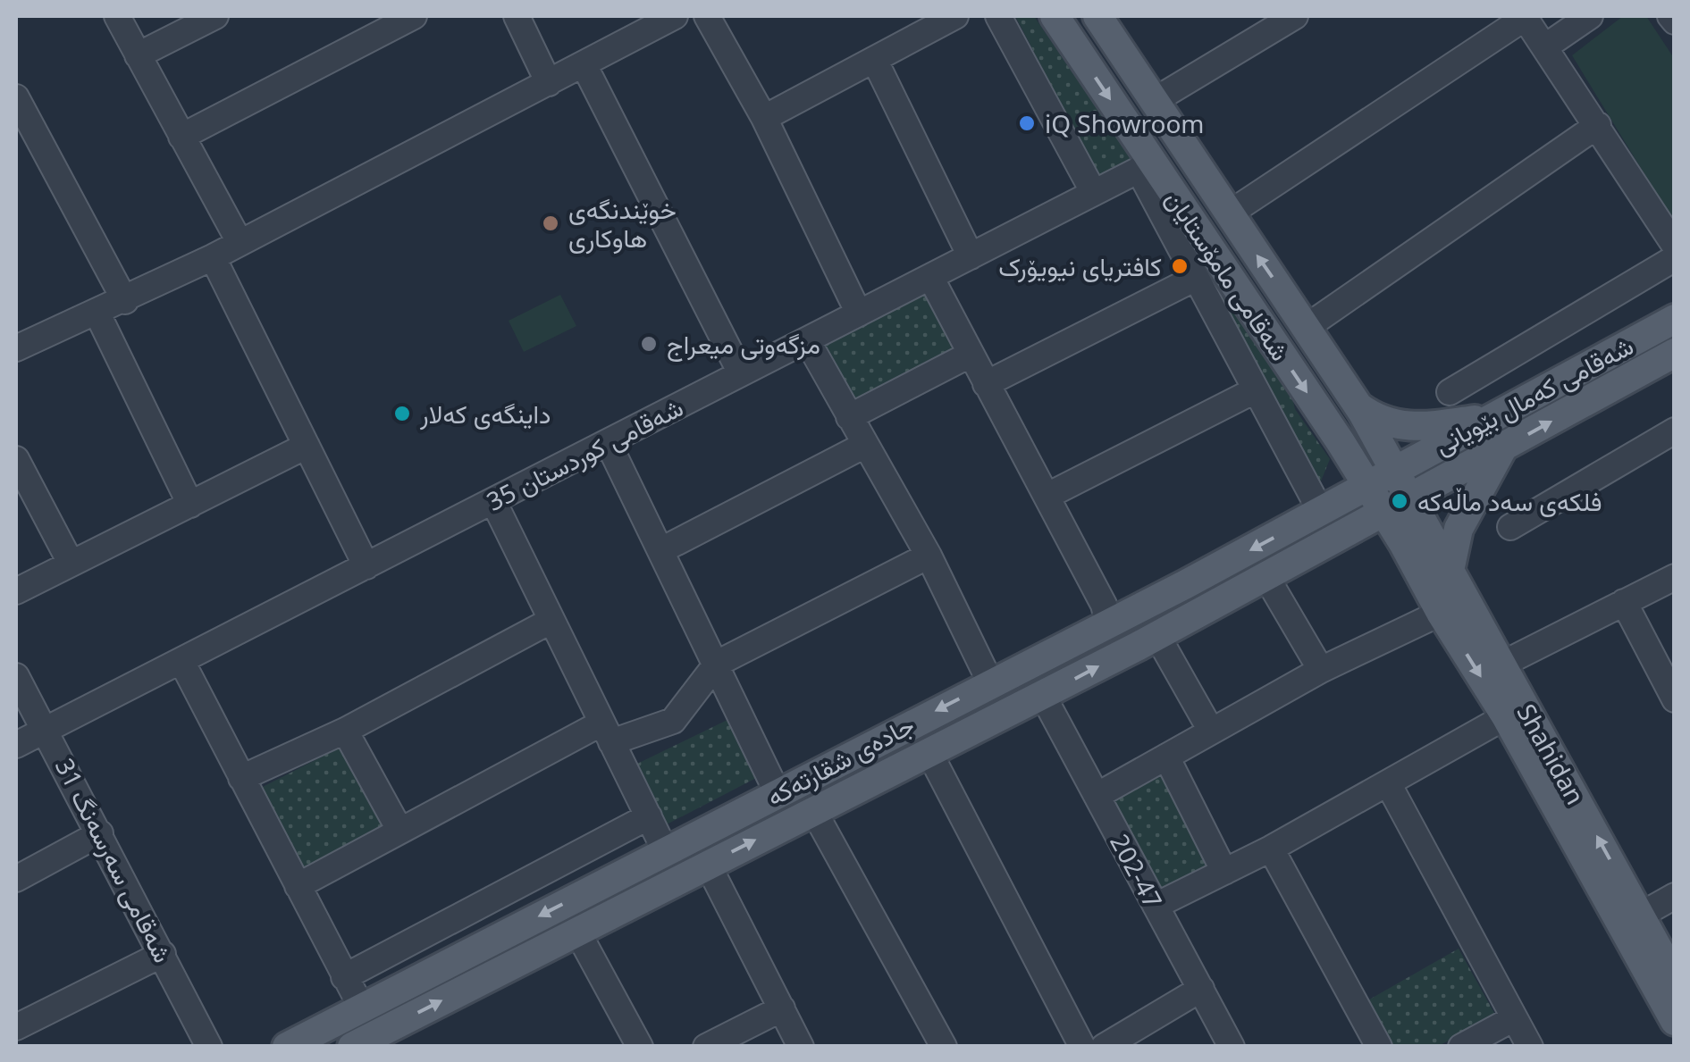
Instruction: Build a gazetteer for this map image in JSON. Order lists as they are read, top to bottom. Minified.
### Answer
{"streets":{"main road":["شەقامی مامۆستایان","شەقامی کەمال بێویانی","Shahidan","جادەی شقارتەکە"],"street":["شەقامی کوردستان 35","شەقامی سەرسەنگ 31","202-47"]},"crossings":[["شەقامی مامۆستایان","شەقامی کەمال بێویانی"],["شەقامی مامۆستایان","شەقامی کوردستان 35"],["شەقامی مامۆستایان","Shahidan"],["شەقامی مامۆستایان","جادەی شقارتەکە"],["شەقامی کەمال بێویانی","Shahidan"],["شەقامی کەمال بێویانی","جادەی شقارتەکە"],["شەقامی کوردستان 35","شەقامی سەرسەنگ 31"],["Shahidan","جادەی شقارتەکە"],["جادەی شقارتەکە","202-47"]],"places":["iQ Showroom","خوێندنگەی هاوکاری","کافتریای نیویۆرک","مزگەوتی میعراج","داینگەی کەلار","فلکەی سەد ماڵەکە"]}
